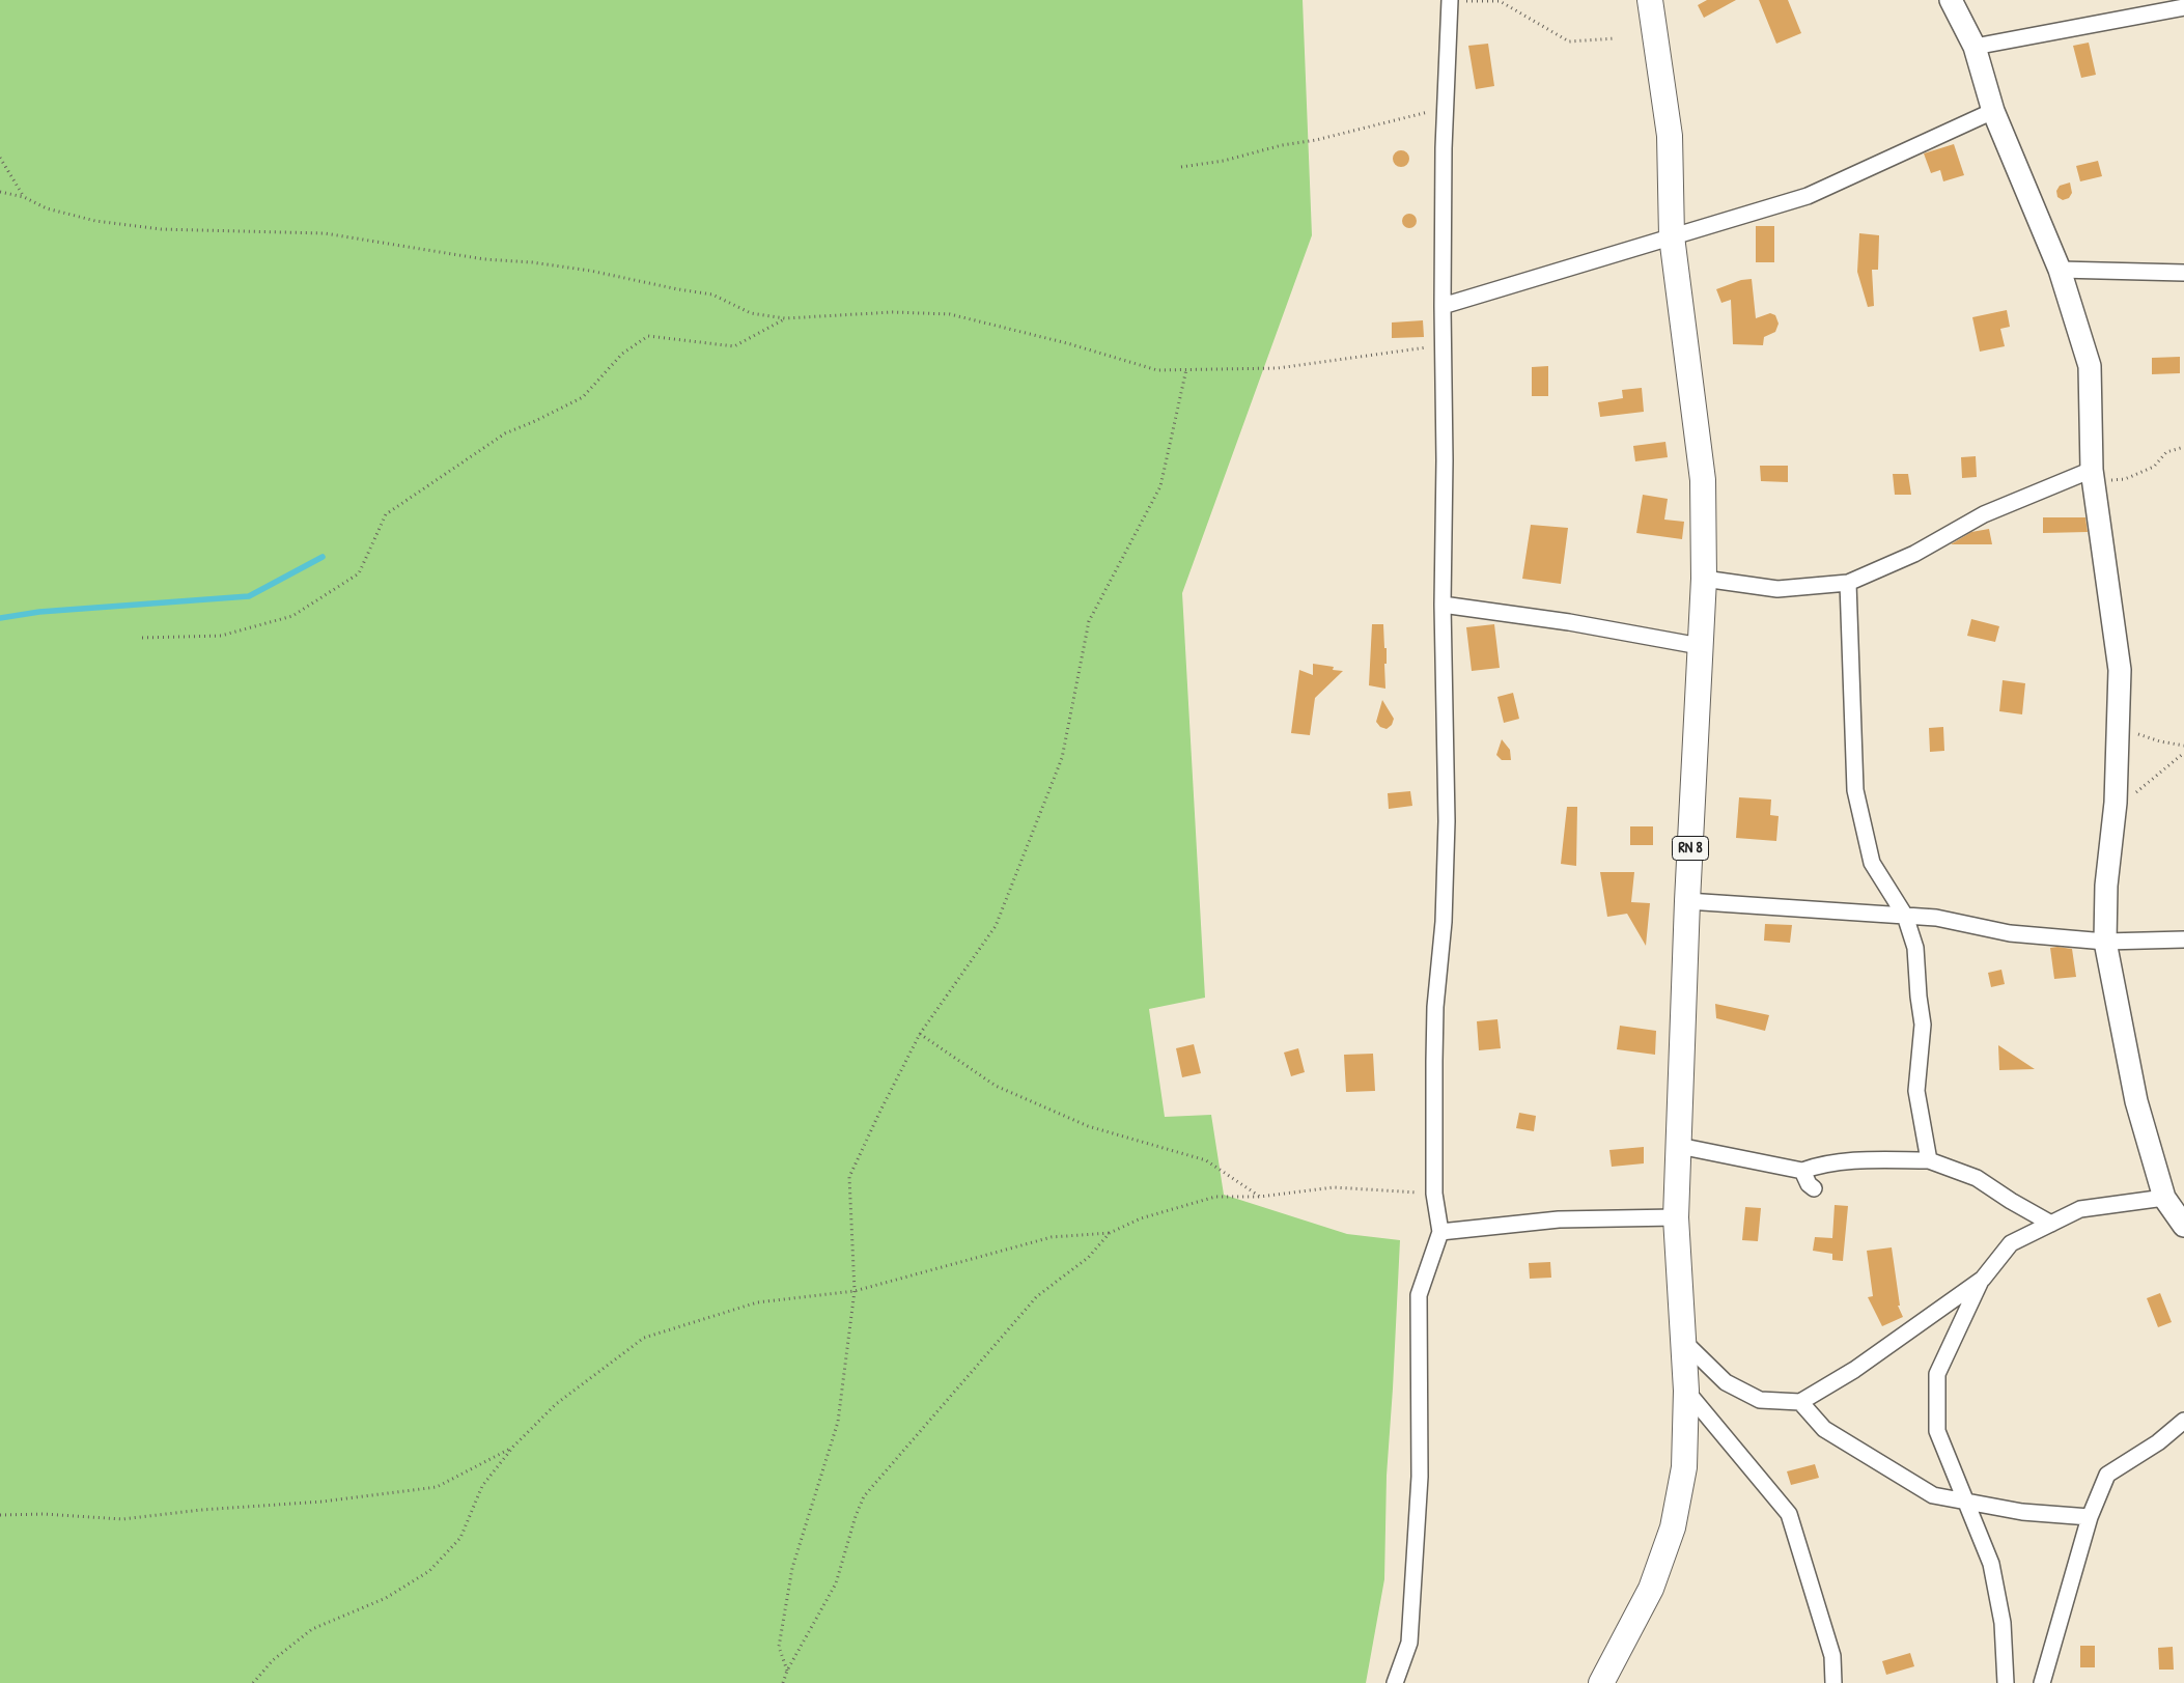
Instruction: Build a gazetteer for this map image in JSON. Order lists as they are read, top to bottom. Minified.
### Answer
{"streets":{"main road":["RN 8"]}}
